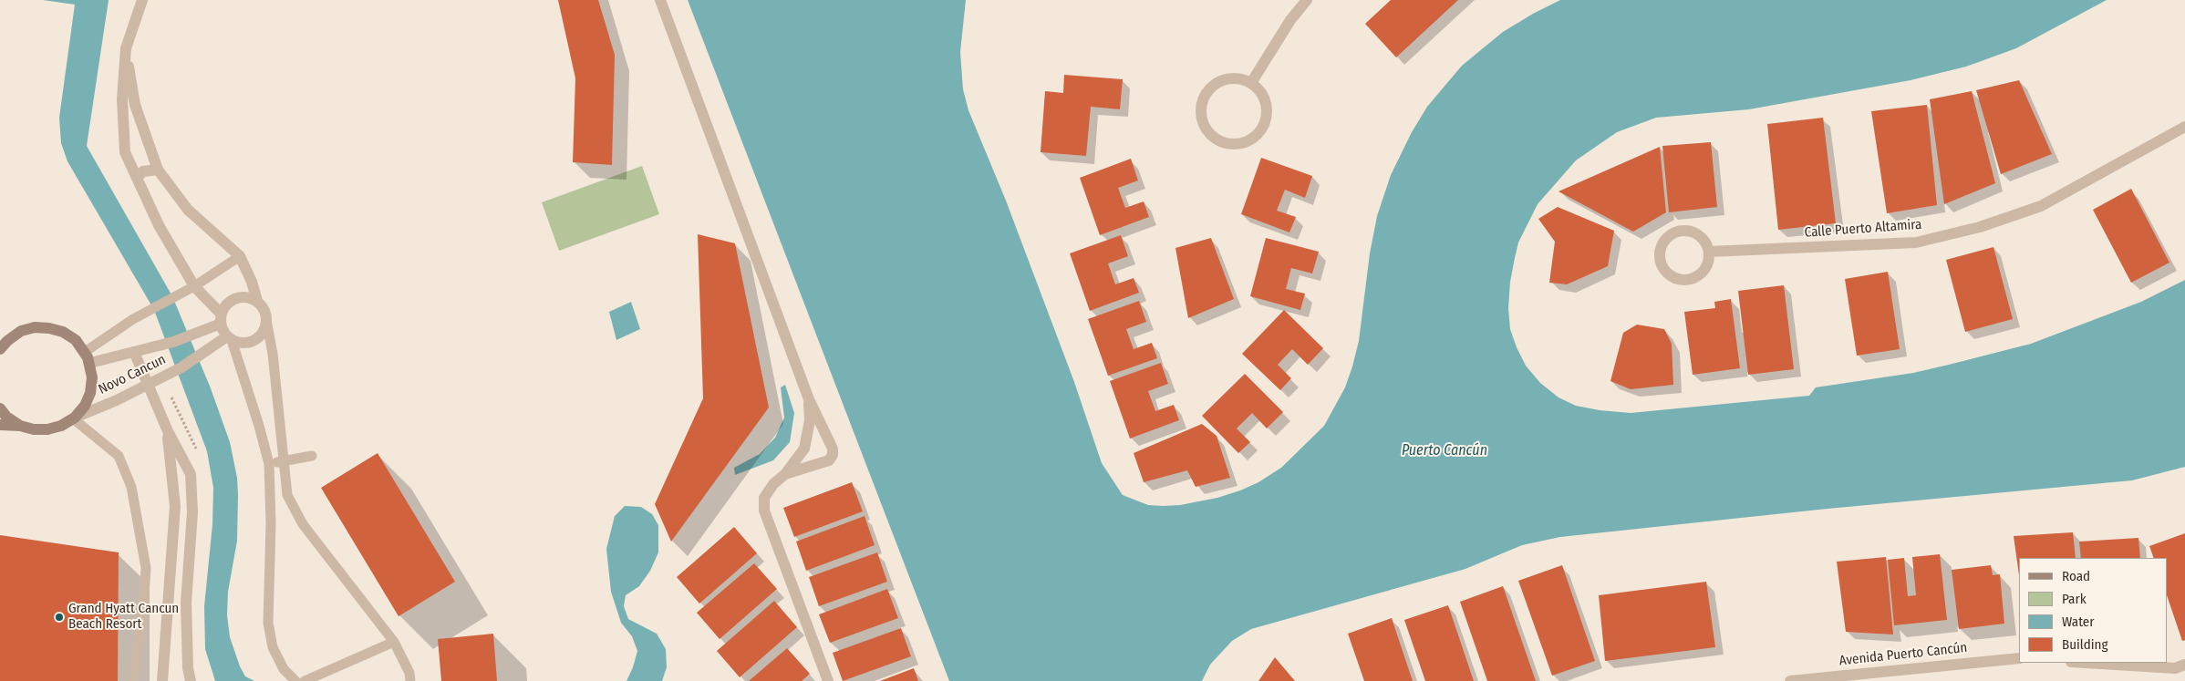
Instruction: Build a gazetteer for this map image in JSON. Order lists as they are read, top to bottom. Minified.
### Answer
{"streets":{"street":["Calle Puerto Altamira","Novo Cancun","Avenida Puerto Cancún"]},"water":["Puerto Cancún"],"places":["Grand Hyatt Cancun Beach Resort"],"legend":["Road","Park","Water","Building"]}
